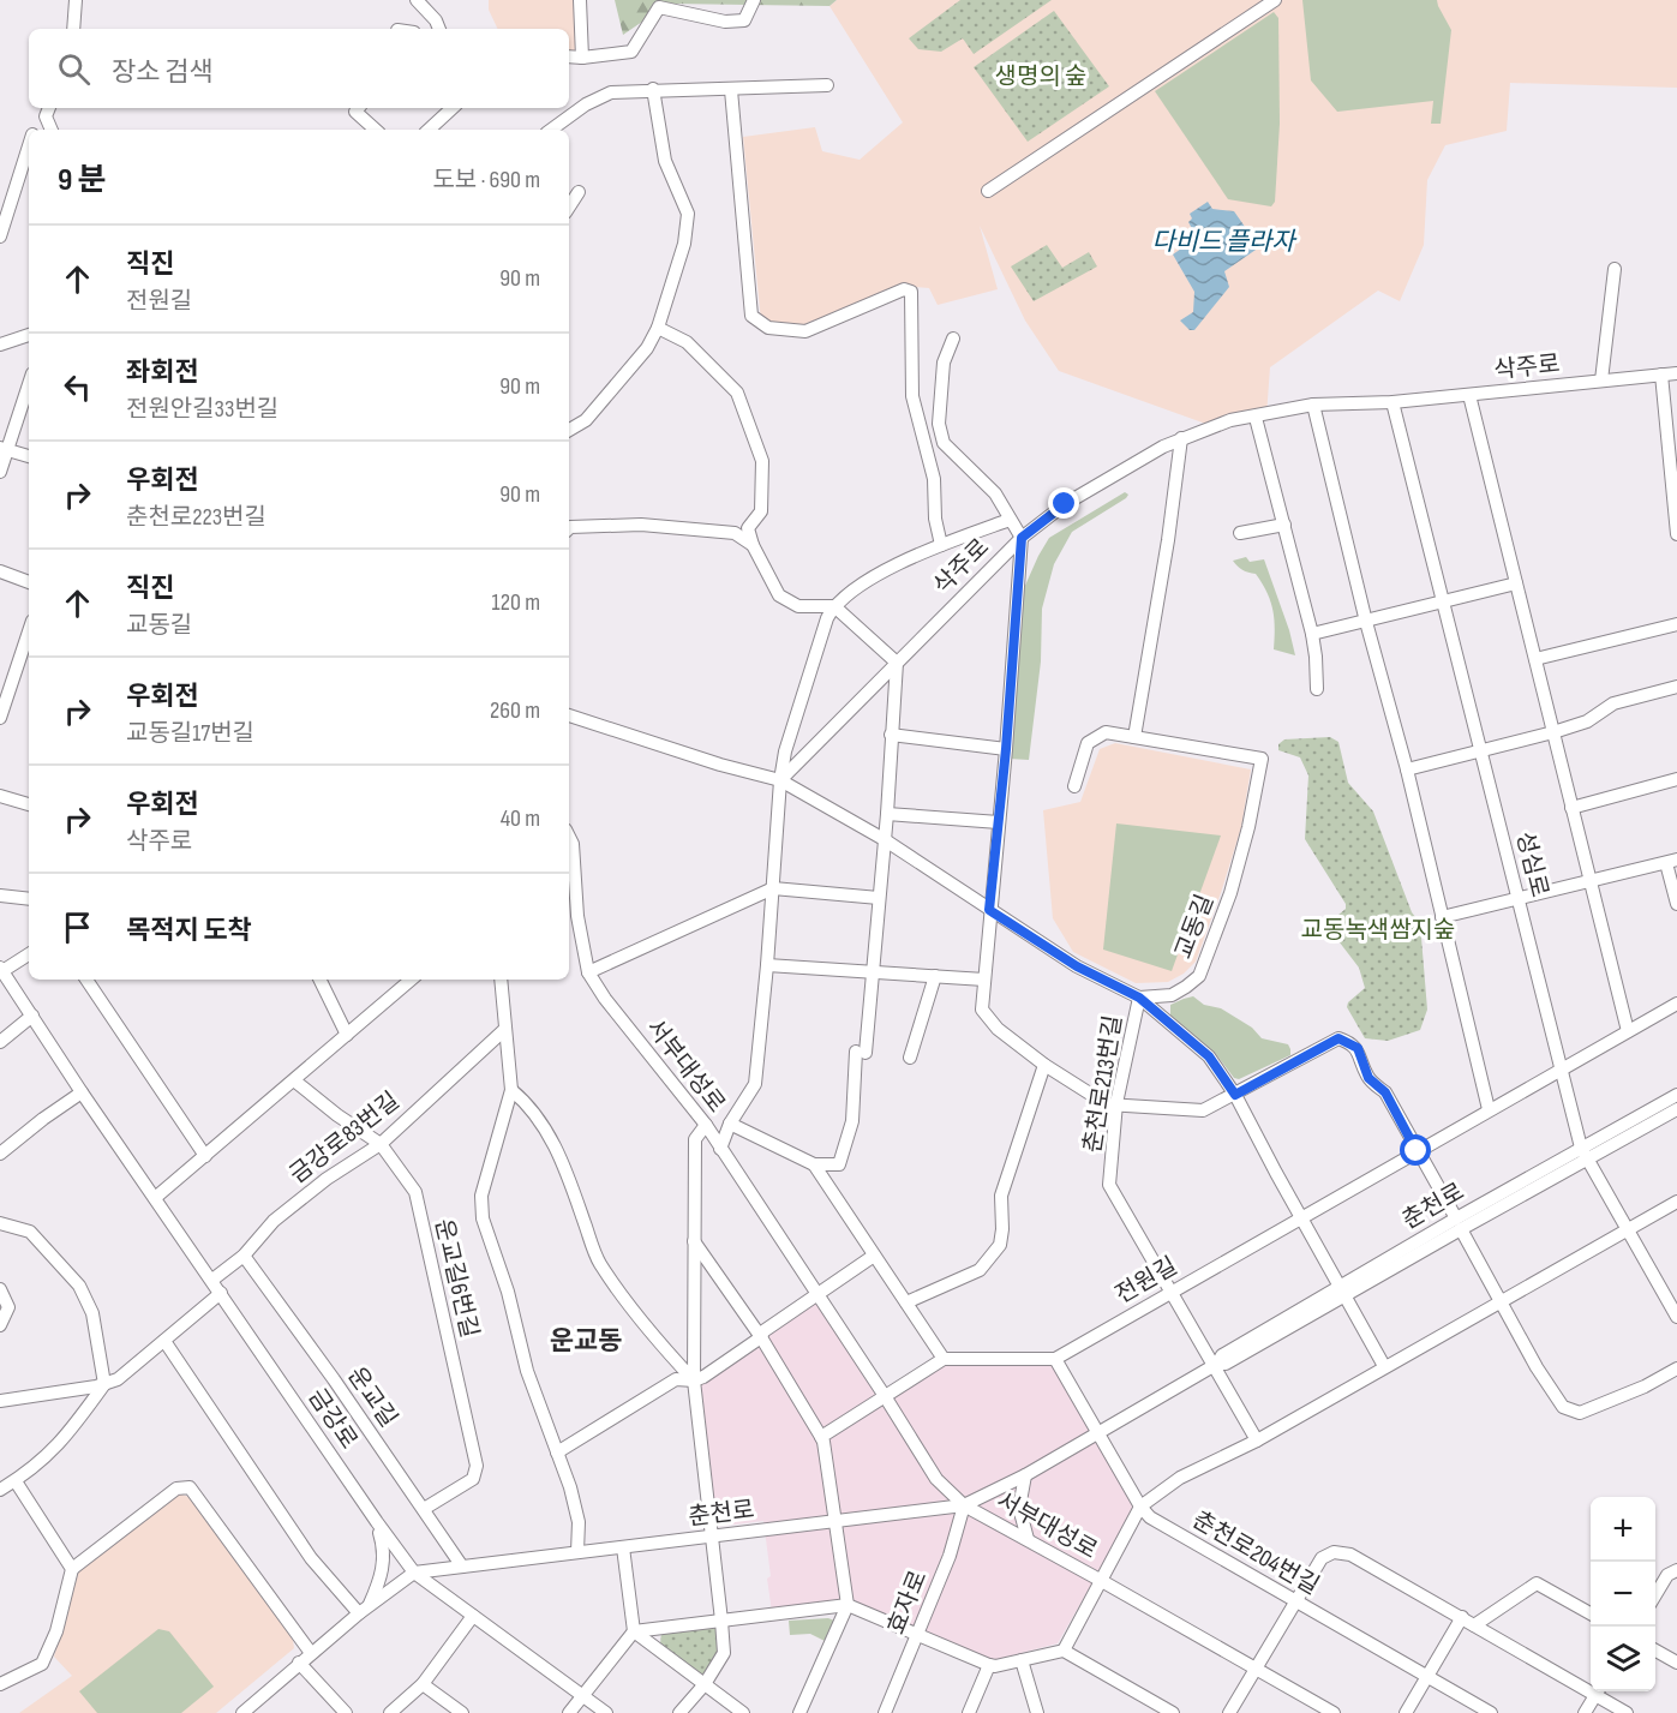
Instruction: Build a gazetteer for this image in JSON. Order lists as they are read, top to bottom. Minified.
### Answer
{"streets":{"street":["삭주로","성심로","교동길","서부대성로","춘천로213번길","금강로83번길","춘천로","운교길6번길","전원길","운교길","금강로","춘천로204번길","효자로"]},"crossings":[["삭주로","성심로"],["성심로","춘천로"],["성심로","전원길"],["교동길","춘천로213번길"],["서부대성로","춘천로"],["서부대성로","효자로"],["춘천로213번길","춘천로"],["춘천로213번길","전원길"],["금강로83번길","운교길6번길"],["금강로83번길","운교길"],["금강로83번길","금강로"],["춘천로","운교길"],["춘천로","금강로"],["춘천로","춘천로204번길"],["춘천로","효자로"],["운교길6번길","운교길"],["전원길","춘천로204번길"]],"districts":["운교동"],"water":["다비드 플라자"],"parks":["생명의 숲","교동녹색쌈지숲"],"page":{"search":"장소 검색","heading":["9 분","도보 · 690 m"],"list":[["직진","전원길","90 m"],["좌회전","전원안길33번길","90 m"],["우회전","춘천로223번길","90 m"],["직진","교동길","120 m"],["우회전","교동길17번길","260 m"],["우회전","삭주로","40 m"],"목적지 도착"],"map_buttons":["+","−"]}}
